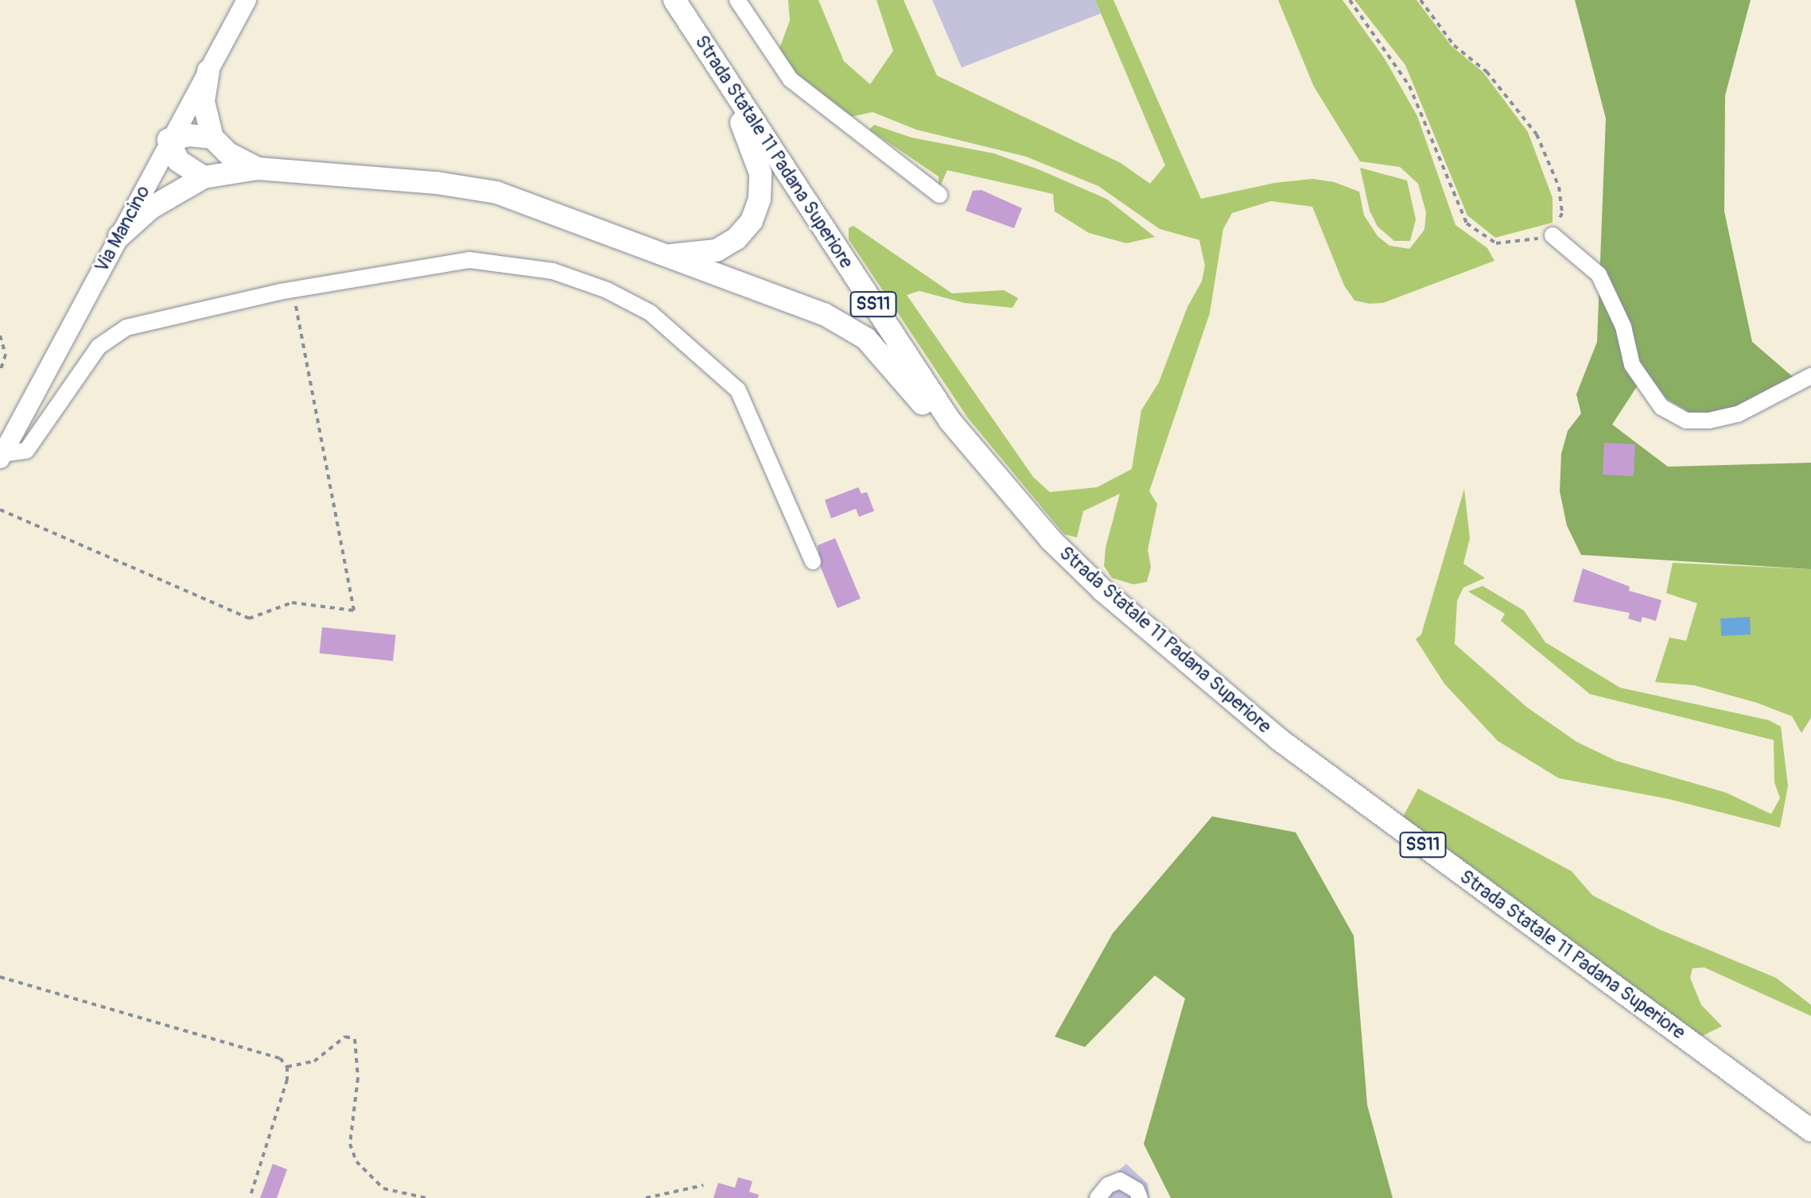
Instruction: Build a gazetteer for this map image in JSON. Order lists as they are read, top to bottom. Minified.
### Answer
{"streets":{"highway":["Strada Statale 11 Padana Superiore","SS11"],"main road":["Via Mancino"]}}
